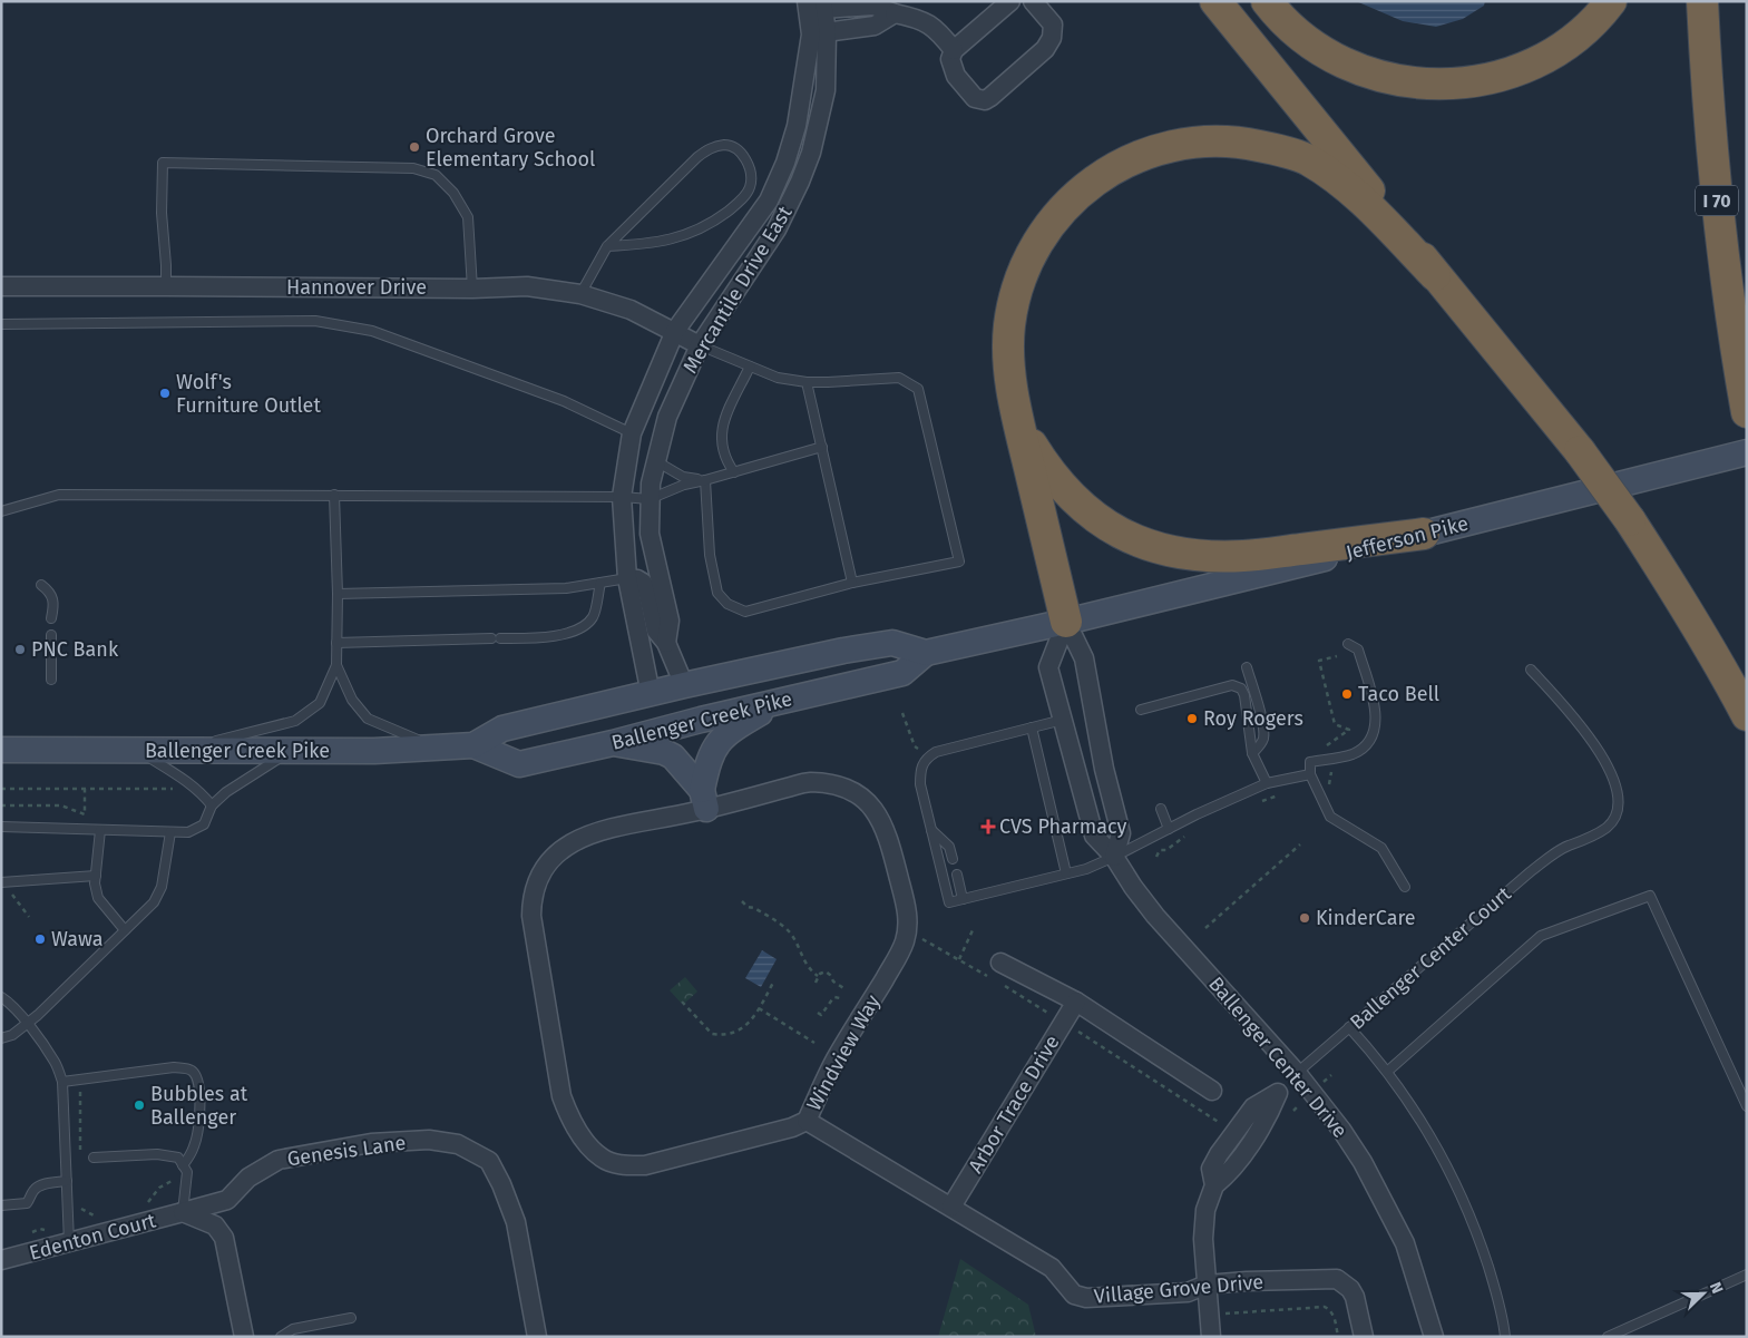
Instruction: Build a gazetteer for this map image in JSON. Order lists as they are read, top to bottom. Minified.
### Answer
{"streets":{"highway":["I 70"],"main road":["Jefferson Pike","Ballenger Creek Pike"],"street":["Hannover Drive","Mercantile Drive East","Windview Way","Ballenger Center Drive","Arbor Trace Drive","Genesis Lane","Edenton Court","Village Grove Drive"],"lane":["Ballenger Center Court"]},"crossings":[["Hannover Drive","Mercantile Drive East"],["Mercantile Drive East","Ballenger Creek Pike"],["Jefferson Pike","Ballenger Creek Pike"],["Jefferson Pike","Ballenger Center Drive"],["Ballenger Creek Pike","Ballenger Center Drive"],["Ballenger Center Court","Ballenger Center Drive"],["Windview Way","Village Grove Drive"],["Arbor Trace Drive","Village Grove Drive"],["Genesis Lane","Edenton Court"]],"places":{"other":["Orchard Grove Elementary School","Wolf's Furniture Outlet","PNC Bank","Taco Bell","Roy Rogers","KinderCare","Wawa","Bubbles at Ballenger"],"health":["CVS Pharmacy"]},"north":"top right"}
